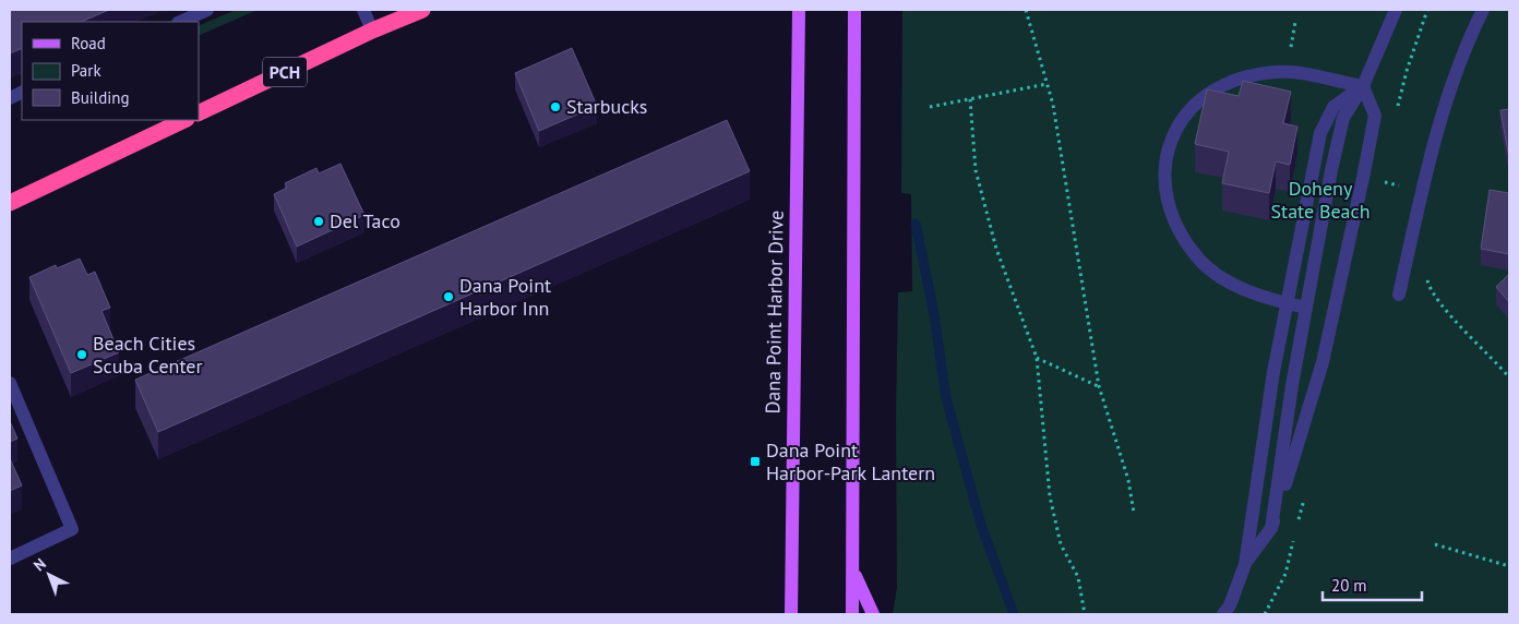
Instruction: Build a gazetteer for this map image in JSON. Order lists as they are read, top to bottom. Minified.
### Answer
{"streets":{"highway":["PCH"],"main road":["Dana Point Harbor Drive"]},"parks":["Doheny State Beach"],"places":{"other":["Starbucks","Del Taco","Dana Point Harbor Inn","Beach Cities Scuba Center"],"transit":["Dana Point Harbor-Park Lantern"]},"legend":["Road","Park","Building"],"scale_bar":"20 m","north":"top left"}
